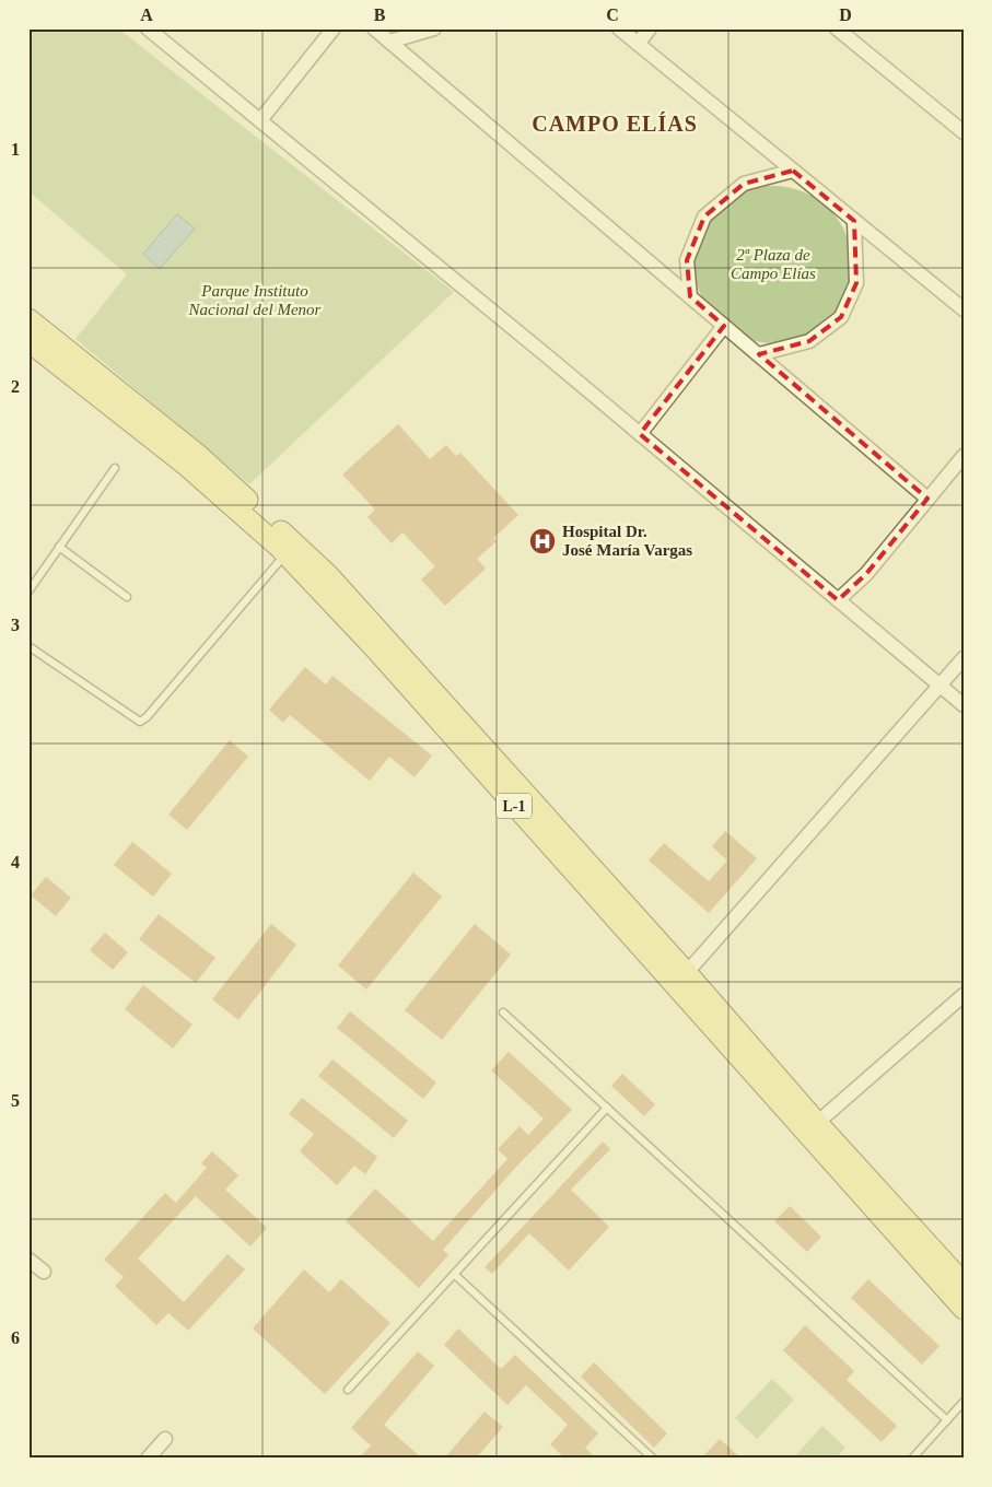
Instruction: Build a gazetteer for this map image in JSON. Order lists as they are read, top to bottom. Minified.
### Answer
{"streets":{"main road":["L-1"]},"districts":["CAMPO ELÍAS"],"parks":["2ª Plaza de Campo Elías","Parque Instituto Nacional del Menor"],"places":{"hospital":["Hospital Dr. José María Vargas"]},"grid":{"columns":["A","B","C","D"],"rows":["1","2","3","4","5","6"]}}
